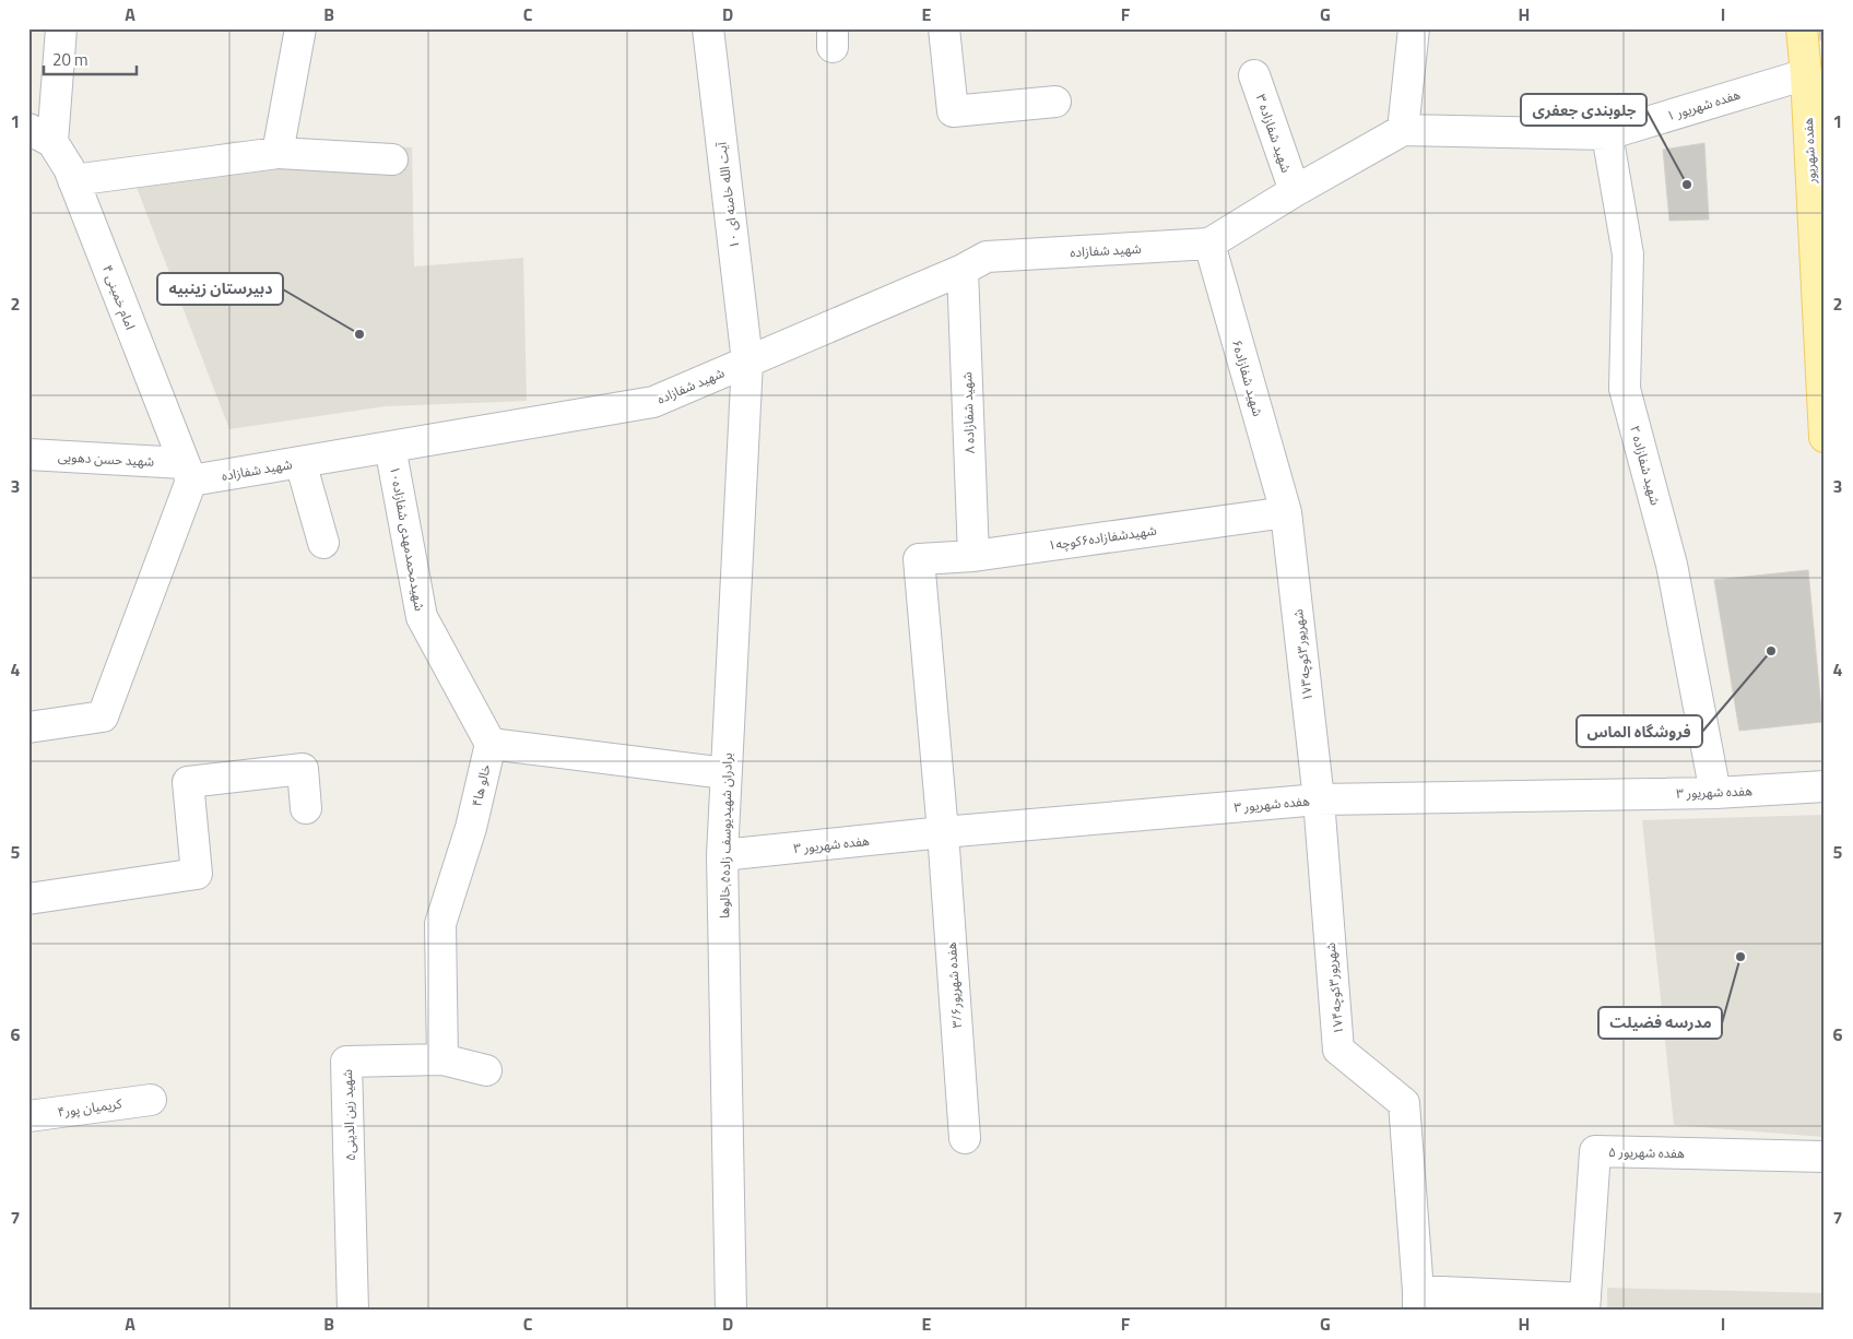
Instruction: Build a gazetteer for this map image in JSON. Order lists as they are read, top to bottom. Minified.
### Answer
{"streets":{"main road":["هفده شهریور"],"street":["هفده شهریور ۱","شهید شفازاده ۳","آیت الله خامنه ای ۱۰","شهید شفازاده","امام خمینی ۴","شهید شفازاده۶","شهید شفازاده ۸","شهید حسن دهویی","شهید شفازاده ۲","شهیدشفازاده۶کوچه۱","شهیدمحمدمهدی شفازاده۱۰","۱۷شهریور۳کوچه۳","خالو ها۴","هفده شهریور ۳","برادران شهیدیوسف زاده۵,خالوها","هفده شهریور۳/۶","۱۷شهریور۳کوچه۴","کریمیان پور۴","شهید زین الدینی۵","هفده شهریور ۵"]},"crossings":[["هفده شهریور ۱","هفده شهریور"],["هفده شهریور ۱","شهید شفازاده"],["هفده شهریور ۱","شهید شفازاده ۲"],["شهید شفازاده ۳","شهید شفازاده"],["آیت الله خامنه ای ۱۰","شهید شفازاده"],["آیت الله خامنه ای ۱۰","برادران شهیدیوسف زاده۵,خالوها"],["شهید شفازاده","امام خمینی ۴"],["شهید شفازاده","شهید شفازاده۶"],["شهید شفازاده","شهید شفازاده ۸"],["شهید شفازاده","شهید حسن دهویی"],["شهید شفازاده","شهیدمحمدمهدی شفازاده۱۰"],["شهید شفازاده","برادران شهیدیوسف زاده۵,خالوها"],["امام خمینی ۴","شهید حسن دهویی"],["شهید شفازاده۶","شهیدشفازاده۶کوچه۱"],["شهید شفازاده۶","۱۷شهریور۳کوچه۳"],["شهید شفازاده ۸","شهیدشفازاده۶کوچه۱"],["شهید شفازاده ۲","هفده شهریور ۳"],["شهیدشفازاده۶کوچه۱","۱۷شهریور۳کوچه۳"],["شهیدشفازاده۶کوچه۱","هفده شهریور۳/۶"],["شهیدمحمدمهدی شفازاده۱۰","خالو ها۴"],["۱۷شهریور۳کوچه۳","هفده شهریور ۳"],["۱۷شهریور۳کوچه۳","۱۷شهریور۳کوچه۴"],["خالو ها۴","شهید زین الدینی۵"],["هفده شهریور ۳","برادران شهیدیوسف زاده۵,خالوها"],["هفده شهریور ۳","هفده شهریور۳/۶"],["هفده شهریور ۳","۱۷شهریور۳کوچه۴"]],"places":["جلوبندی جعفری","دبیرستان زینبیه","فروشگاه الماس","مدرسه فضیلت"],"scale_bar":"20 m","grid":{"columns":["A","B","C","D","E","F","G","H","I"],"rows":["1","2","3","4","5","6","7"]}}
